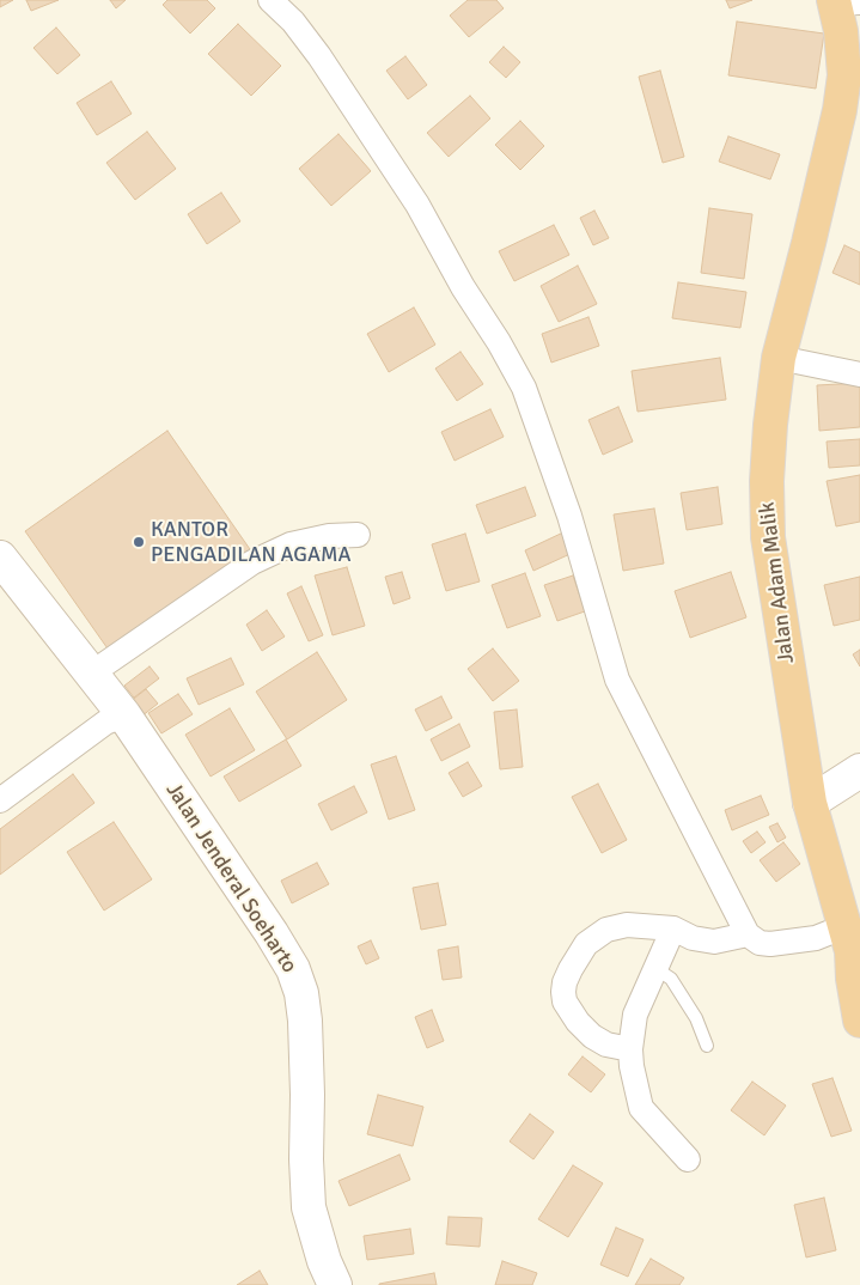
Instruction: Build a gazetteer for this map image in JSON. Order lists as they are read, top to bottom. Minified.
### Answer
{"streets":{"highway":["Jalan Adam Malik"],"main road":["Jalan Jenderal Soeharto"]},"places":["KANTOR PENGADILAN AGAMA"]}
